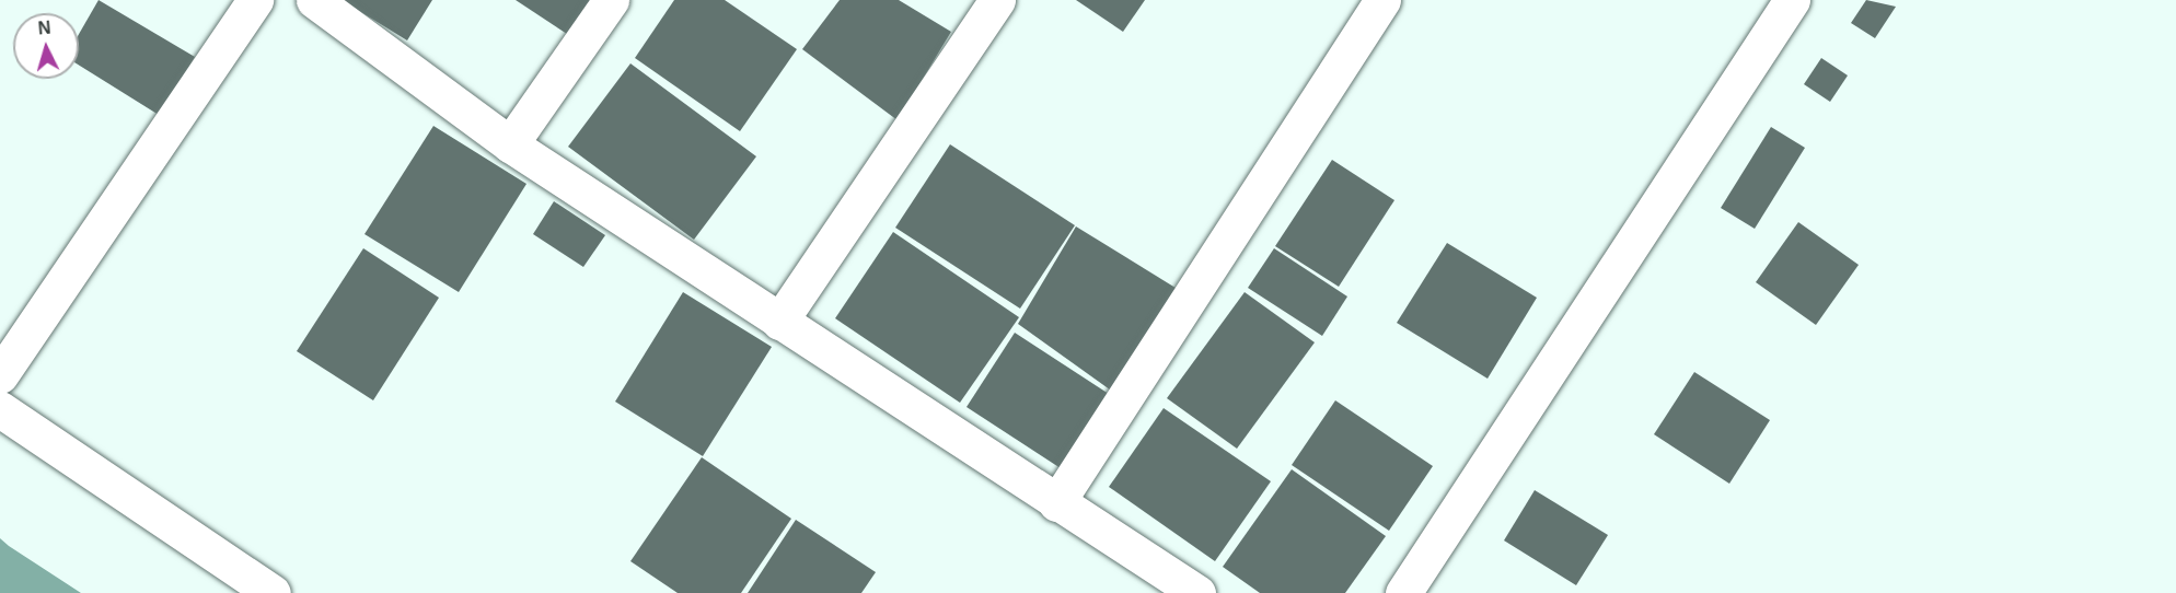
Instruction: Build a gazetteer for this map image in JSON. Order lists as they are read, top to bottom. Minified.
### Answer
{"north":"top"}
